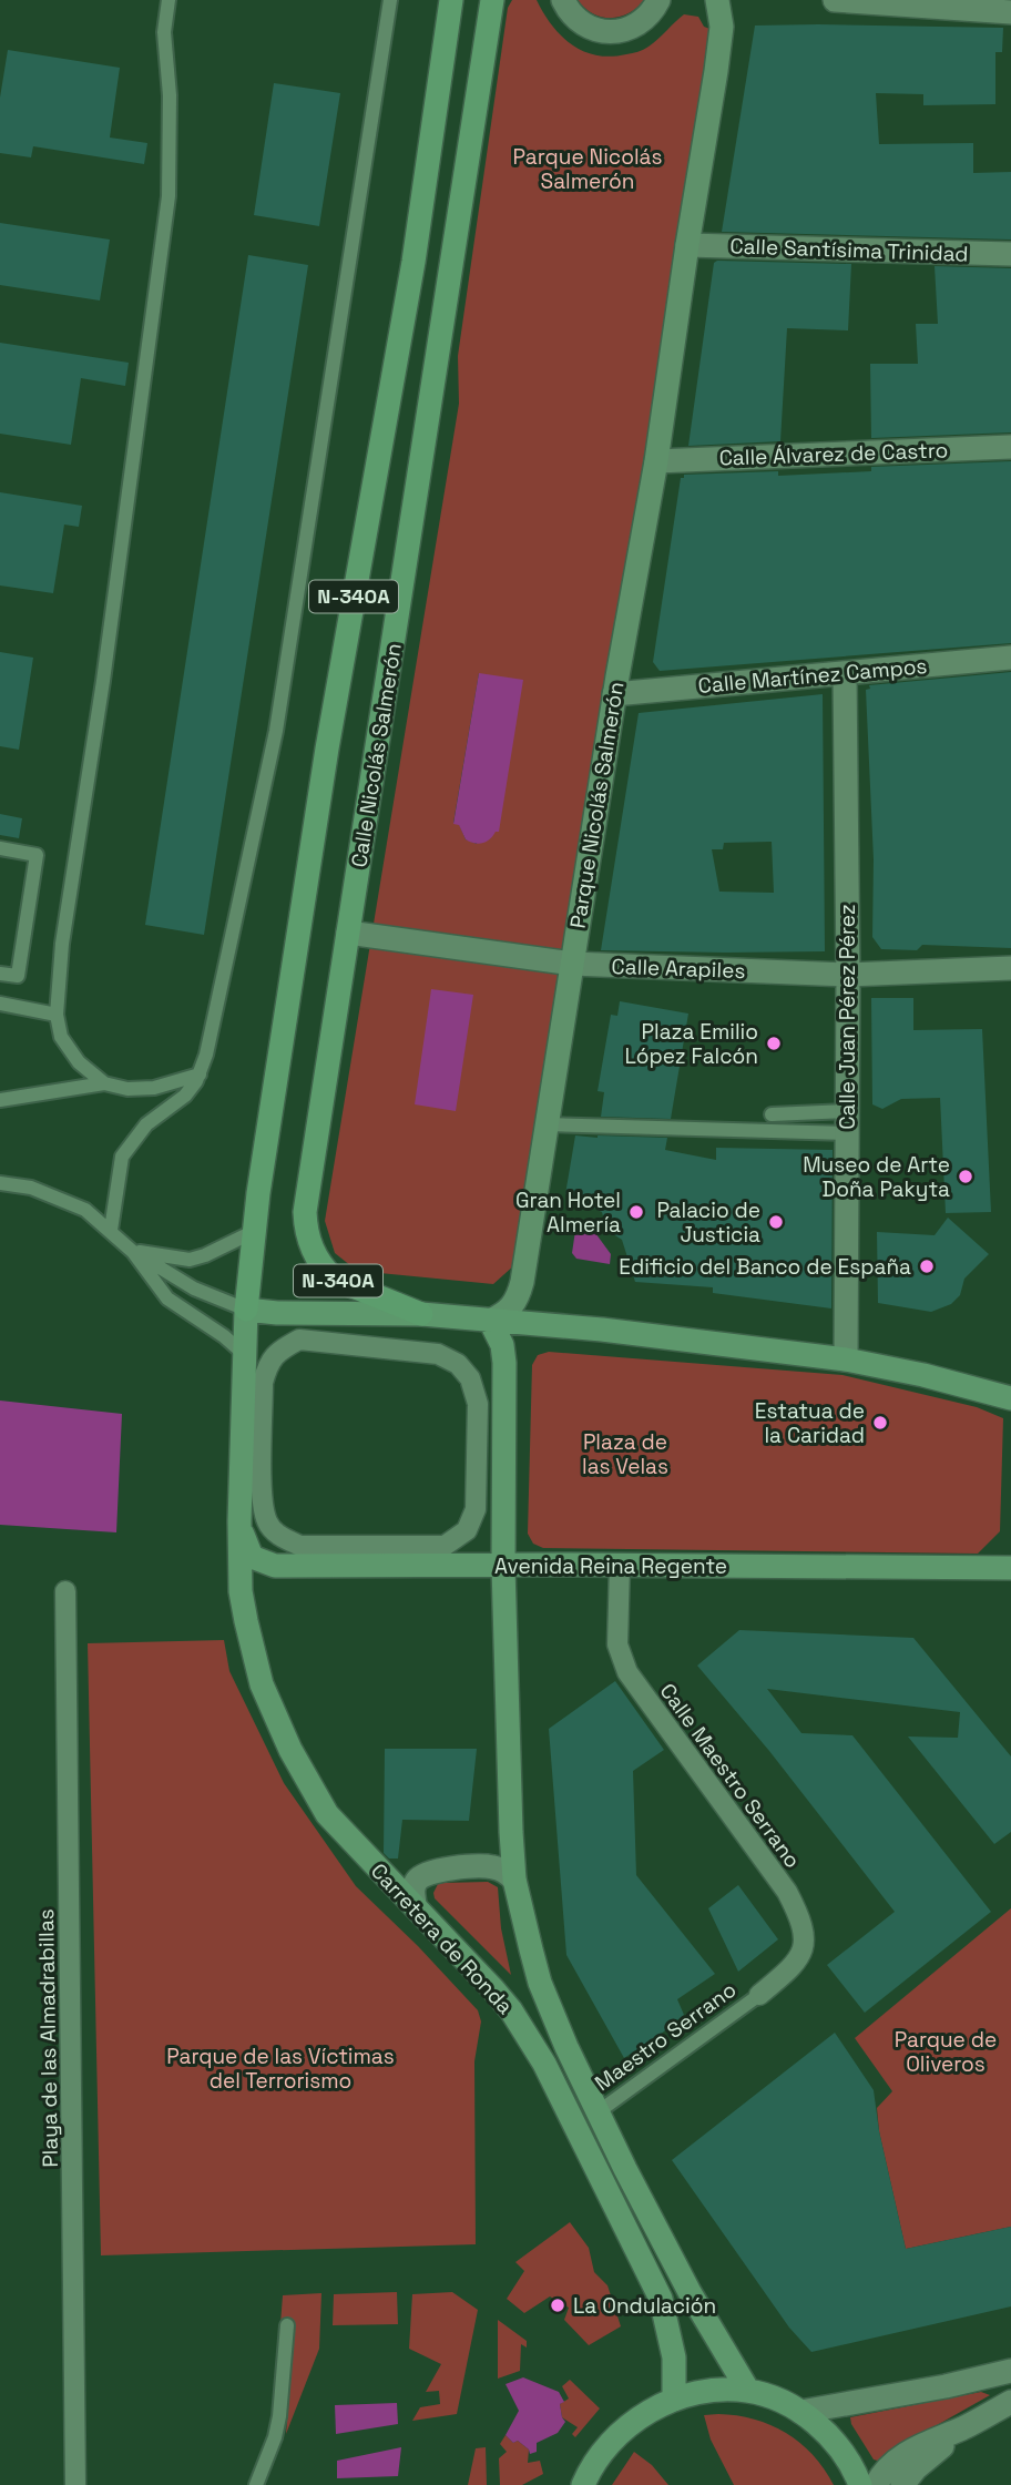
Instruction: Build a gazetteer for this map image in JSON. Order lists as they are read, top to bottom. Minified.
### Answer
{"streets":{"highway":["N-340A","Calle Nicolás Salmerón"],"main road":["Parque Nicolás Salmerón","Avenida Reina Regente","Carretera de Ronda"],"street":["Calle Santísima Trinidad","Calle Álvarez de Castro","Calle Martínez Campos","Calle Arapiles","Calle Juan Pérez Pérez","Calle Maestro Serrano","Playa de las Almadrabillas"],"lane":["Maestro Serrano"]},"crossings":[["Calle Santísima Trinidad","Parque Nicolás Salmerón"],["Calle Álvarez de Castro","Parque Nicolás Salmerón"],["N-340A","Carretera de Ronda"],["Calle Martínez Campos","Parque Nicolás Salmerón"],["Calle Martínez Campos","Calle Juan Pérez Pérez"],["Calle Nicolás Salmerón","Calle Arapiles"],["Parque Nicolás Salmerón","Calle Arapiles"],["Parque Nicolás Salmerón","Carretera de Ronda"],["Calle Arapiles","Calle Juan Pérez Pérez"],["Avenida Reina Regente","Calle Maestro Serrano"],["Avenida Reina Regente","Carretera de Ronda"],["Calle Maestro Serrano","Maestro Serrano"],["Carretera de Ronda","Maestro Serrano"]],"parks":["Parque Nicolás Salmerón","Plaza de las Velas","Parque de Oliveros","Parque de las Víctimas del Terrorismo"],"places":["Plaza Emilio López Falcón","Museo de Arte Doña Pakyta","Gran Hotel Almería","Palacio de Justicia","Edificio del Banco de España","Estatua de la Caridad","La Ondulación"]}
